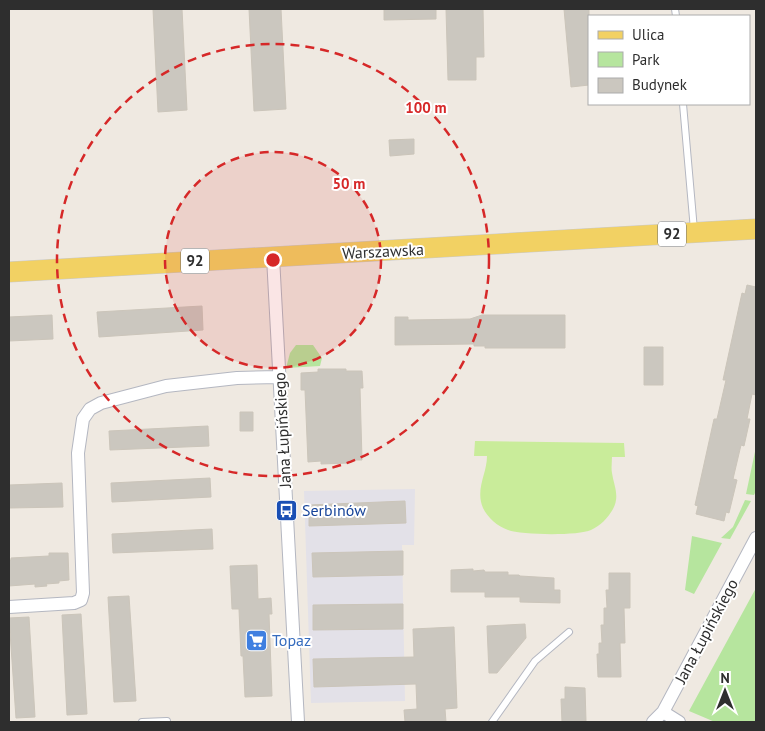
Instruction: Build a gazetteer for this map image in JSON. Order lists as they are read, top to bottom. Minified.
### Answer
{"streets":{"main road":["92","Warszawska"],"street":["Jana Łupińskiego"]},"crossings":[["Warszawska","Jana Łupińskiego"]],"places":{"bus stop":["Serbinów"],"supermarket":["Topaz"]},"legend":["Ulica","Park","Budynek"],"north":"top","rings":["100 m","50 m"]}
